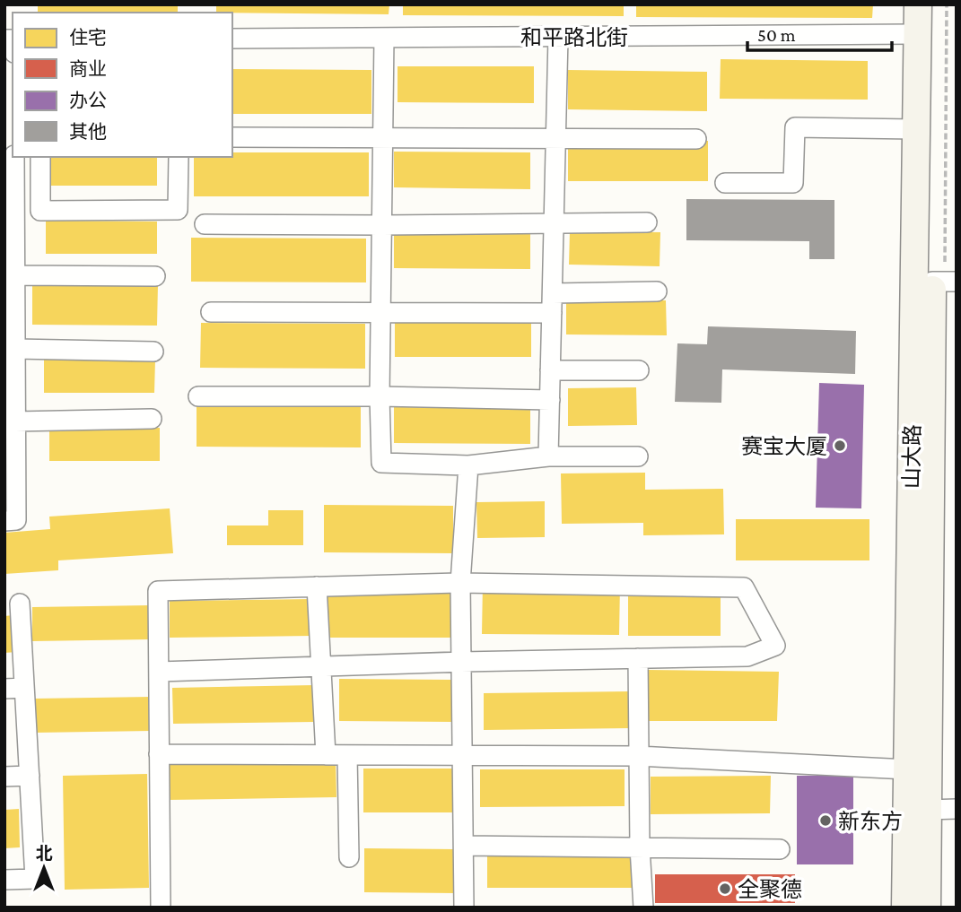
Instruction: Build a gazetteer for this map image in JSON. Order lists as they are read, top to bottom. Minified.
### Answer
{"streets":{"main road":["山大路"],"street":["和平路北街"]},"crossings":[["和平路北街","山大路"]],"places":["赛宝大厦","新东方","全聚德"],"legend":["住宅","商业","办公","其他"],"scale_bar":"50 m","north":"top"}
